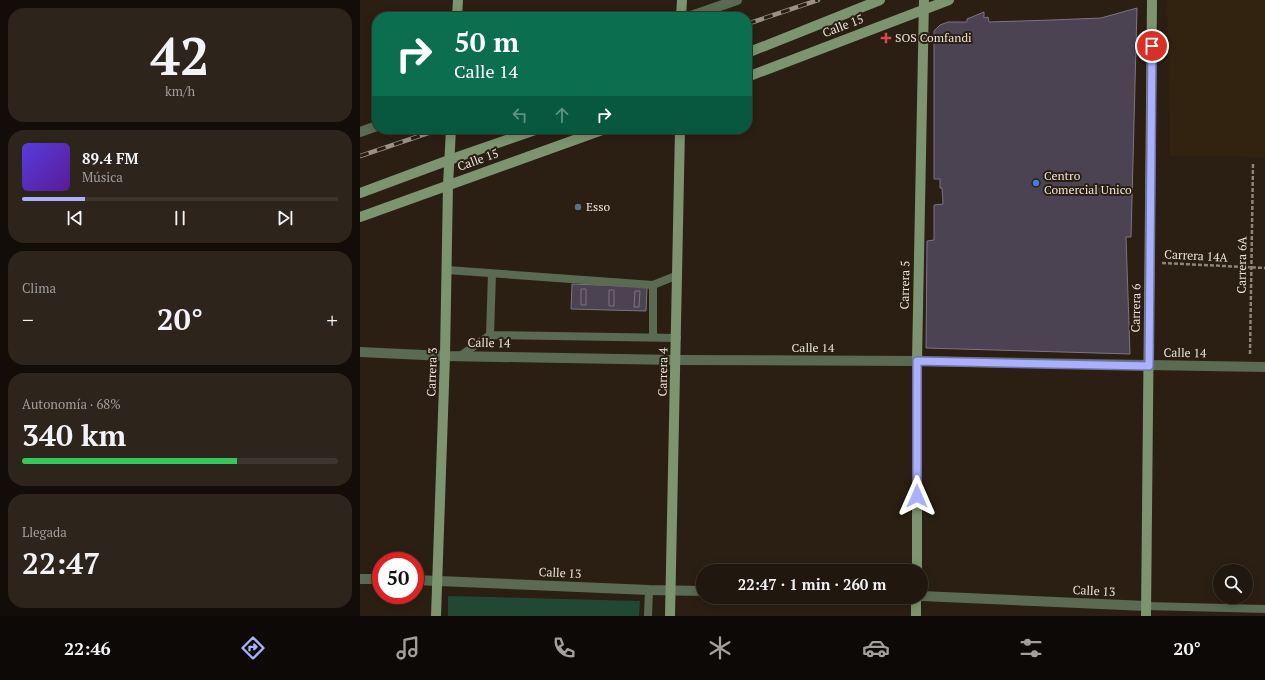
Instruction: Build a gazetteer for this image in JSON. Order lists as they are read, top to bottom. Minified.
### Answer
{"streets":{"street":["Calle 15","Carrera 5","Carrera 6","Calle 14","Carrera 3","Carrera 4","Calle 13"],"path":["Carrera 14A","Carrera 6A"]},"crossings":[["Calle 15","Carrera 5"],["Calle 15","Carrera 3"],["Carrera 14A","Carrera 6A"],["Carrera 14A","Carrera 6"],["Carrera 6A","Calle 14"],["Carrera 5","Calle 14"],["Carrera 6","Calle 14"],["Carrera 6","Calle 13"],["Calle 14","Carrera 3"],["Calle 14","Carrera 4"],["Carrera 3","Calle 13"],["Carrera 4","Calle 13"]],"places":{"health":["SOS Comfandi"],"other":["Centro Comercial Unico","Esso"]},"page":{"tile":[["42","km/h"],"Clima",["Autonomía · 68%","340 km"],["Llegada","22:47"]],"turn":["50 m","Calle 14"],"song":["89.4 FM","Música"],"heat":["−","20°","+"],"limit":"50","trip":"22:47 · 1 min · 260 m","tabs":["22:46","20°"]}}
